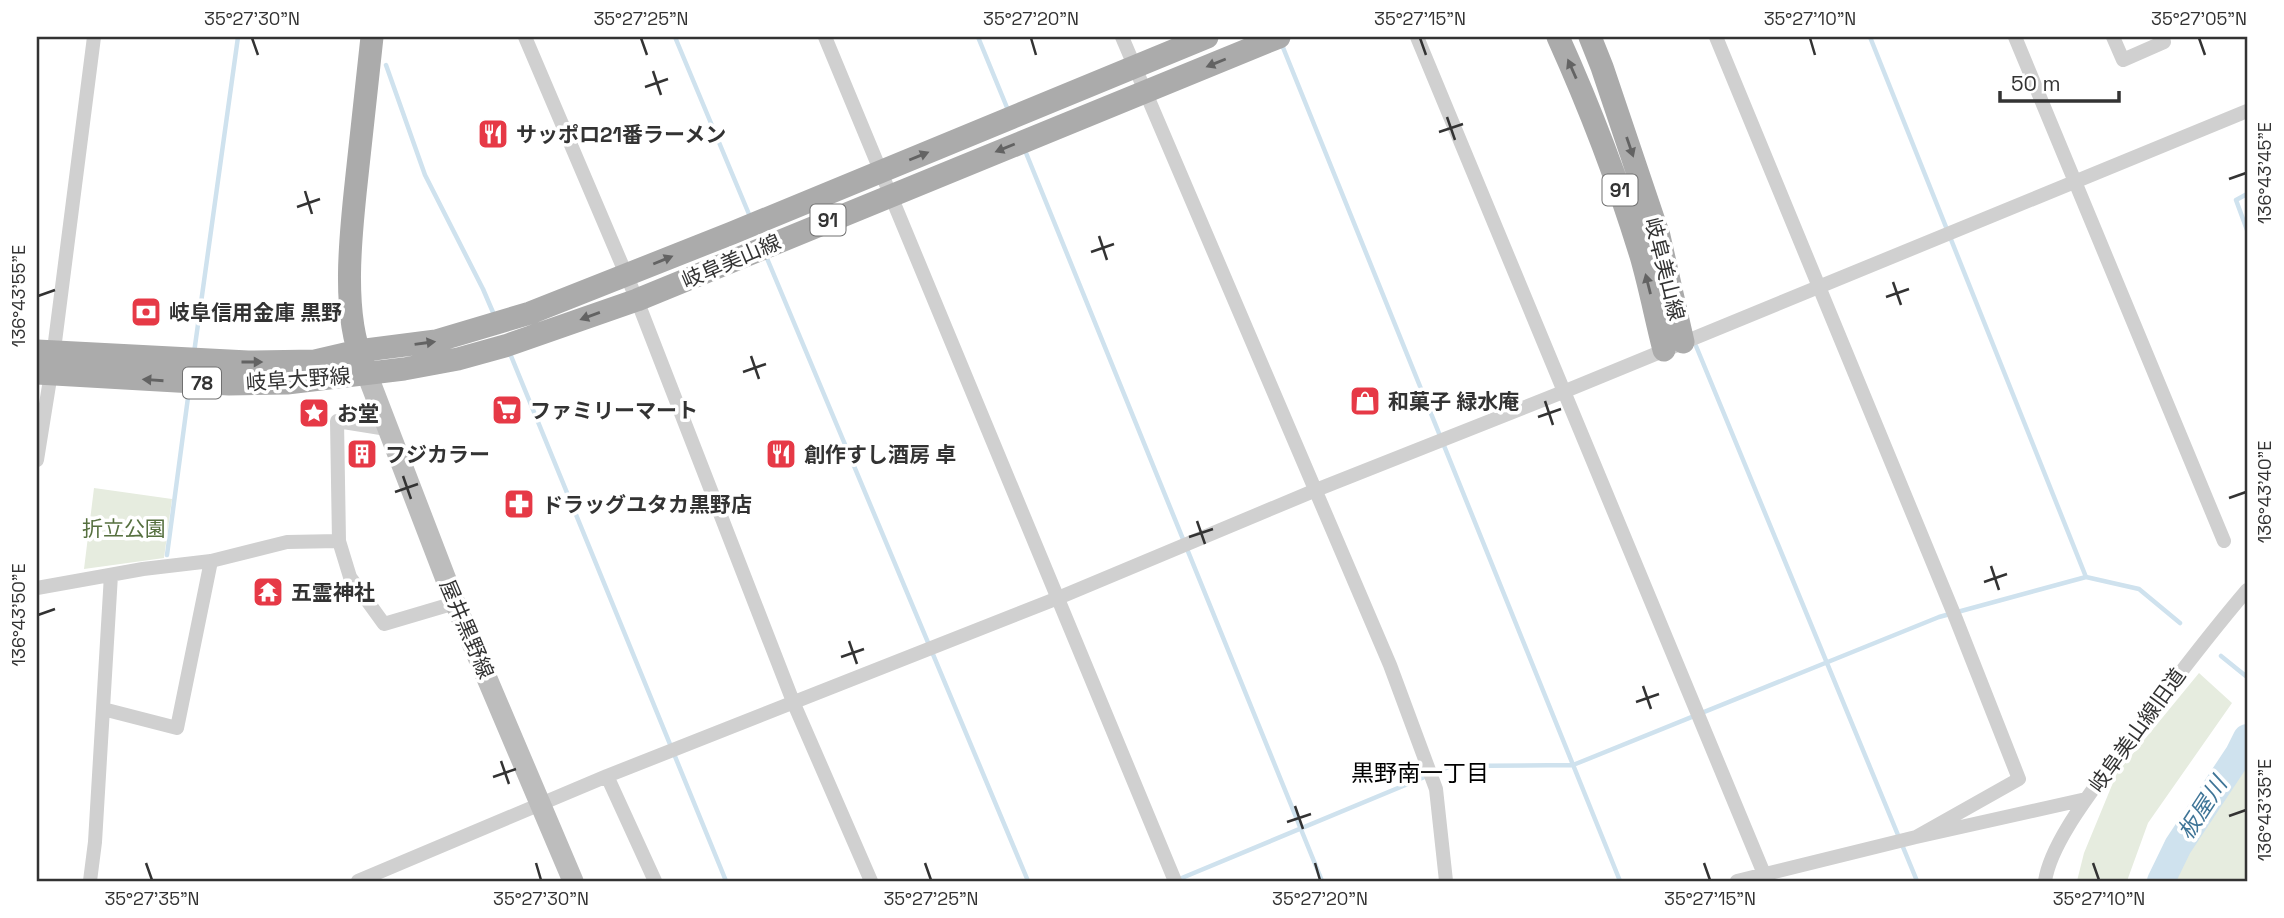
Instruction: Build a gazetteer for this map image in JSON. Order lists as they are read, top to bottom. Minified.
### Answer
{"streets":{"main road":["91","岐阜美山線","岐阜大野線","78","屋井黒野線"],"street":["岐阜美山線旧道"]},"crossings":[["岐阜美山線","岐阜大野線"],["岐阜美山線","屋井黒野線"],["岐阜大野線","屋井黒野線"]],"districts":["黒野南一丁目"],"water":["板屋川"],"parks":["折立公園"],"places":{"restaurant":["サッポロ21番ラーメン","創作すし酒房 卓"],"bank":["岐阜信用金庫 黒野"],"shop":["和菓子 緑水庵"],"supermarket":["ファミリーマート"],"place":["お堂"],"building":["フジカラー"],"pharmacy":["ドラッグユタカ黒野店"],"temple":["五霊神社"]},"scale_bar":"50 m","coordinates":["35°27'30\"N","35°27'25\"N","35°27'20\"N","35°27'15\"N","35°27'10\"N","35°27'05\"N","136°43'45\"E","136°43'55\"E","136°43'40\"E","136°43'50\"E","136°43'35\"E","35°27'35\"N"]}
